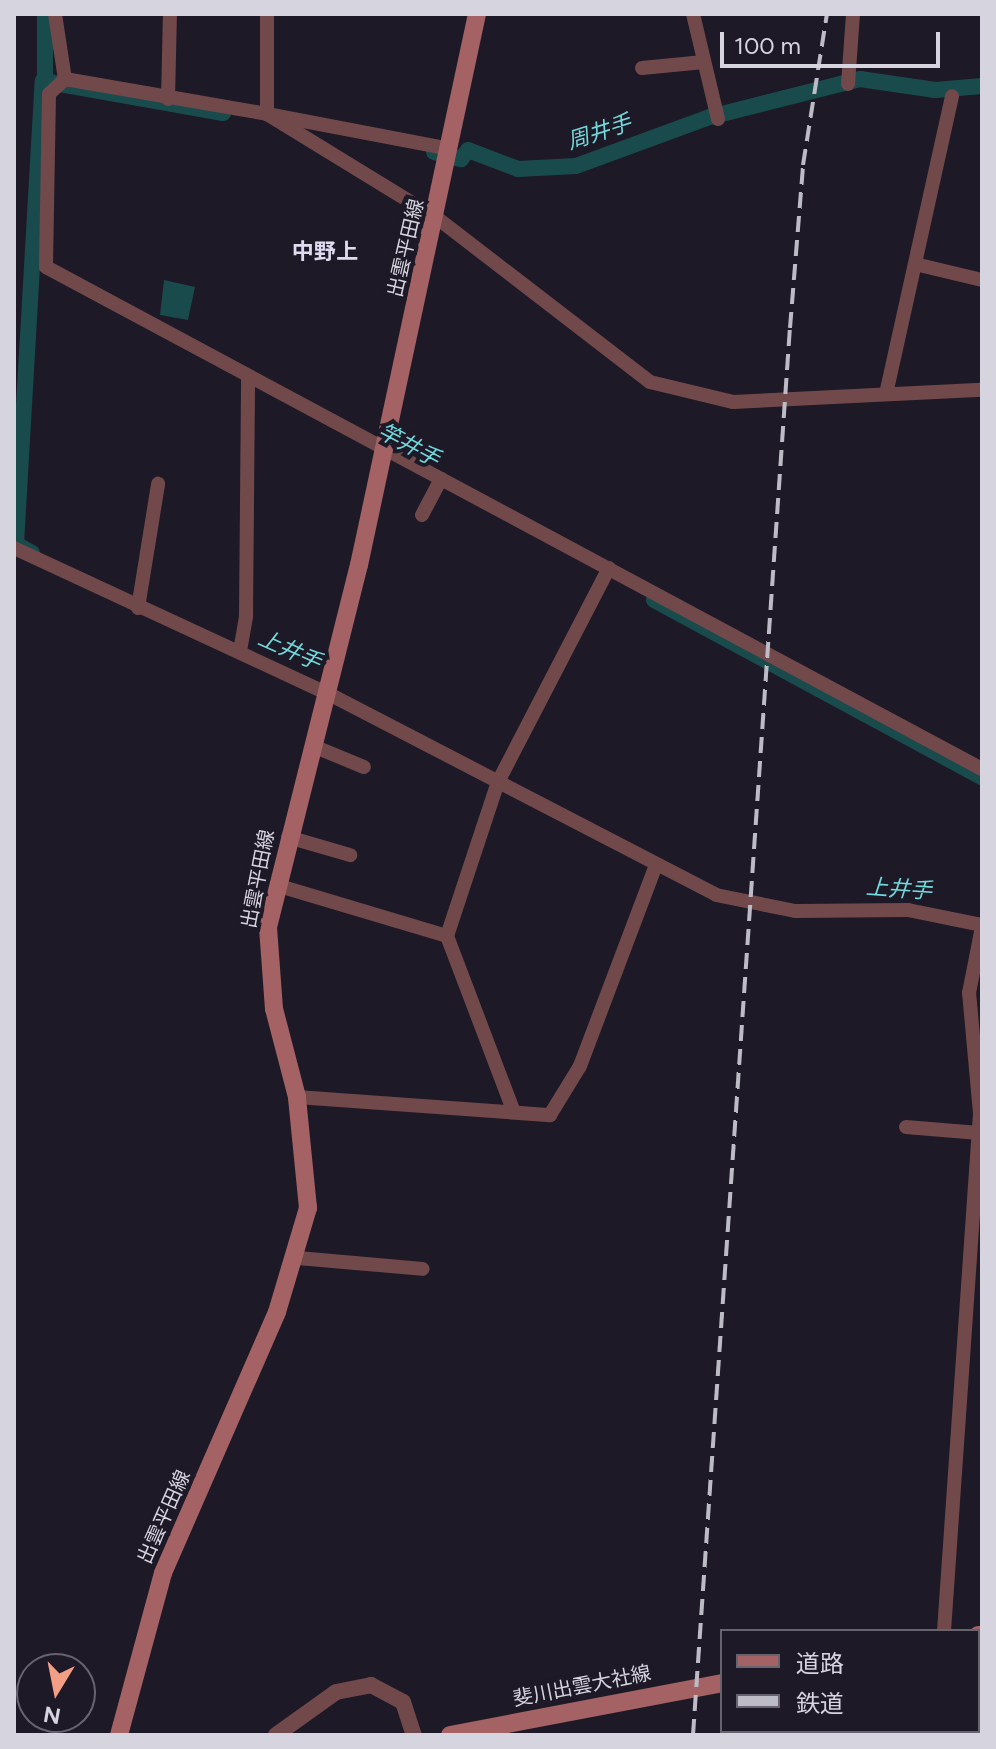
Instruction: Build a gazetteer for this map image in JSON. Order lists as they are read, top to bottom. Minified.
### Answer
{"streets":{"main road":["出雲平田線","斐川出雲大社線"]},"districts":["中野上"],"water":["周井手","竿井手","上井手"],"legend":["道路","鉄道"],"scale_bar":"100 m","north":"bottom"}
